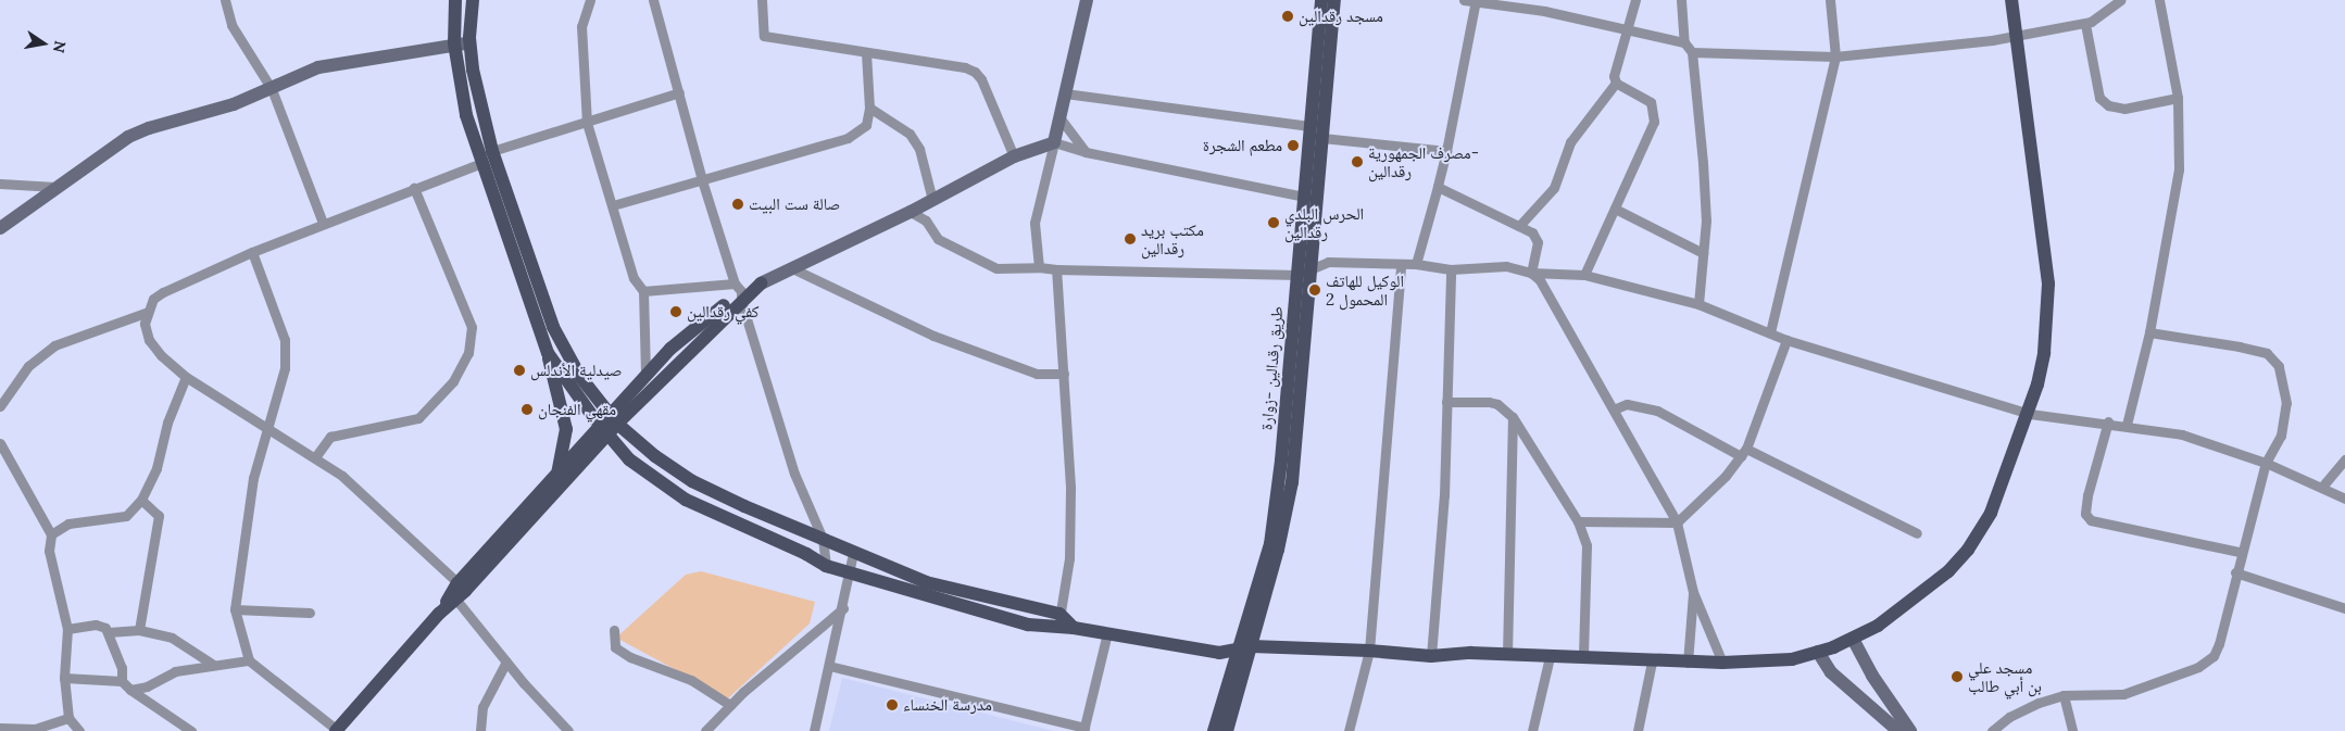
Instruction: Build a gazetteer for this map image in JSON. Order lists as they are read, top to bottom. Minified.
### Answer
{"streets":{"main road":["طريق رقدالين -زوارة"]},"places":["مسجد رقدالين","مطعم الشجرة","مصرف الجمهورية- رقدالين","صالة ست البيت","الحرس البلدي رقدالين","مكتب بريد رقدالين","الوكيل للهاتف المحمول 2","كفي رقدالين","صيدلية الأندلس","مقهي الفنجان","مسجد علي بن أبي طالب","مدرسة الخنساء"],"north":"right"}
